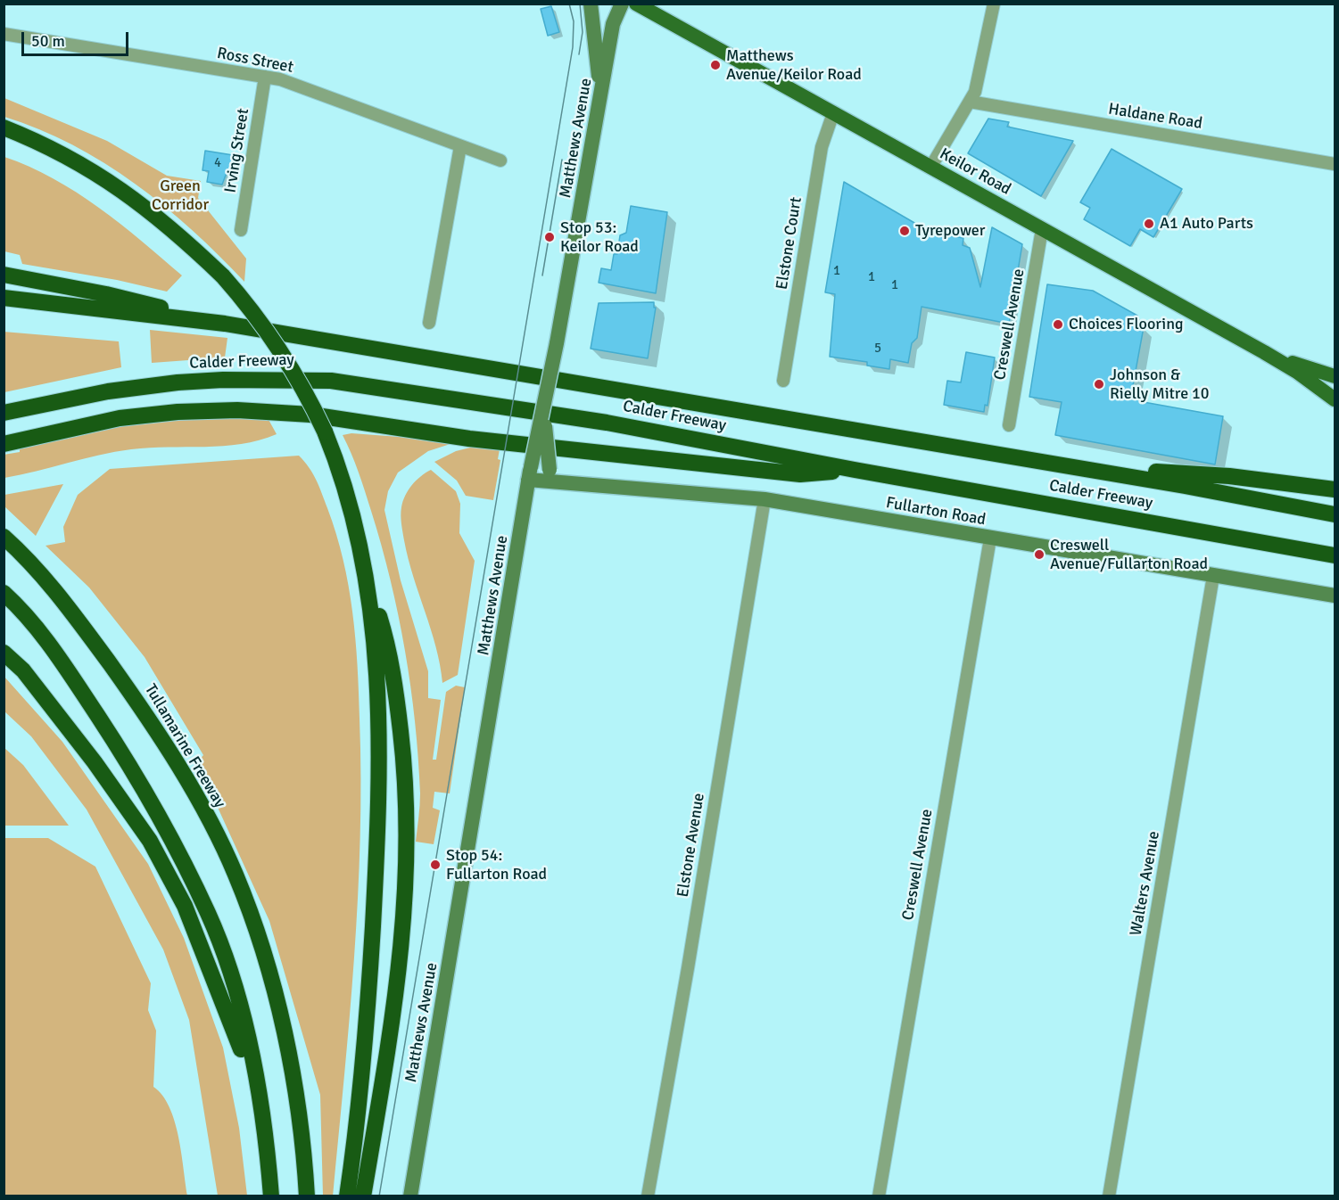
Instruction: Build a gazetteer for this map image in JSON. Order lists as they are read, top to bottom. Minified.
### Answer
{"streets":{"highway":["Calder Freeway","Tullamarine Freeway"],"main road":["Matthews Avenue","Keilor Road","Fullarton Road"],"street":["Ross Street","Haldane Road","Irving Street","Elstone Court","Creswell Avenue","Elstone Avenue","Walters Avenue"]},"crossings":[["Ross Street","Irving Street"],["Matthews Avenue","Fullarton Road"],["Keilor Road","Elstone Court"],["Keilor Road","Creswell Avenue"],["Creswell Avenue","Fullarton Road"],["Fullarton Road","Elstone Avenue"],["Fullarton Road","Walters Avenue"]],"parks":["Green Corridor"],"places":["Matthews Avenue/Keilor Road","A1 Auto Parts","Tyrepower","Stop 53: Keilor Road","Choices Flooring","Johnson & Rielly Mitre 10","Creswell Avenue/Fullarton Road","Stop 54: Fullarton Road"],"house_numbers":["4","1","1","1","5"],"scale_bar":"50 m"}
